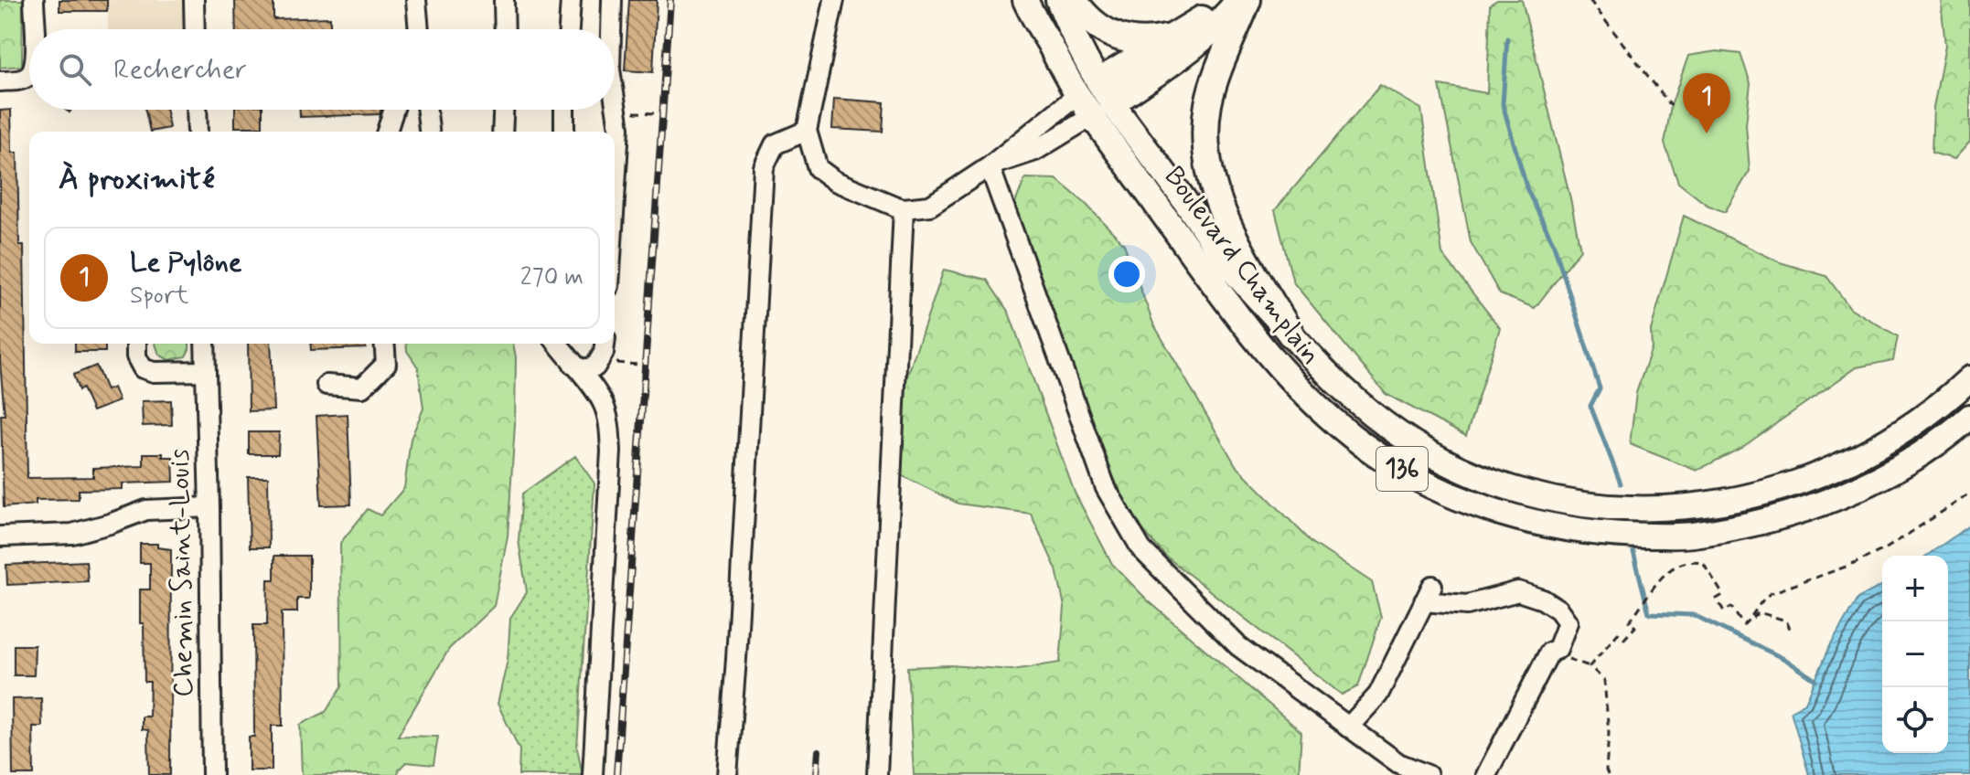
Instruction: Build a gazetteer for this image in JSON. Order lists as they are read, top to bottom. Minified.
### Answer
{"streets":{"main road":["Boulevard Champlain","136"],"street":["Chemin Saint-Louis"]},"page":{"search":"Rechercher","pins":"1","heading":"À proximité","list":[{"mark":"1","name":"Le Pylône","note":"Sport","value":"270 m"}],"map_buttons":["+","−"]}}
